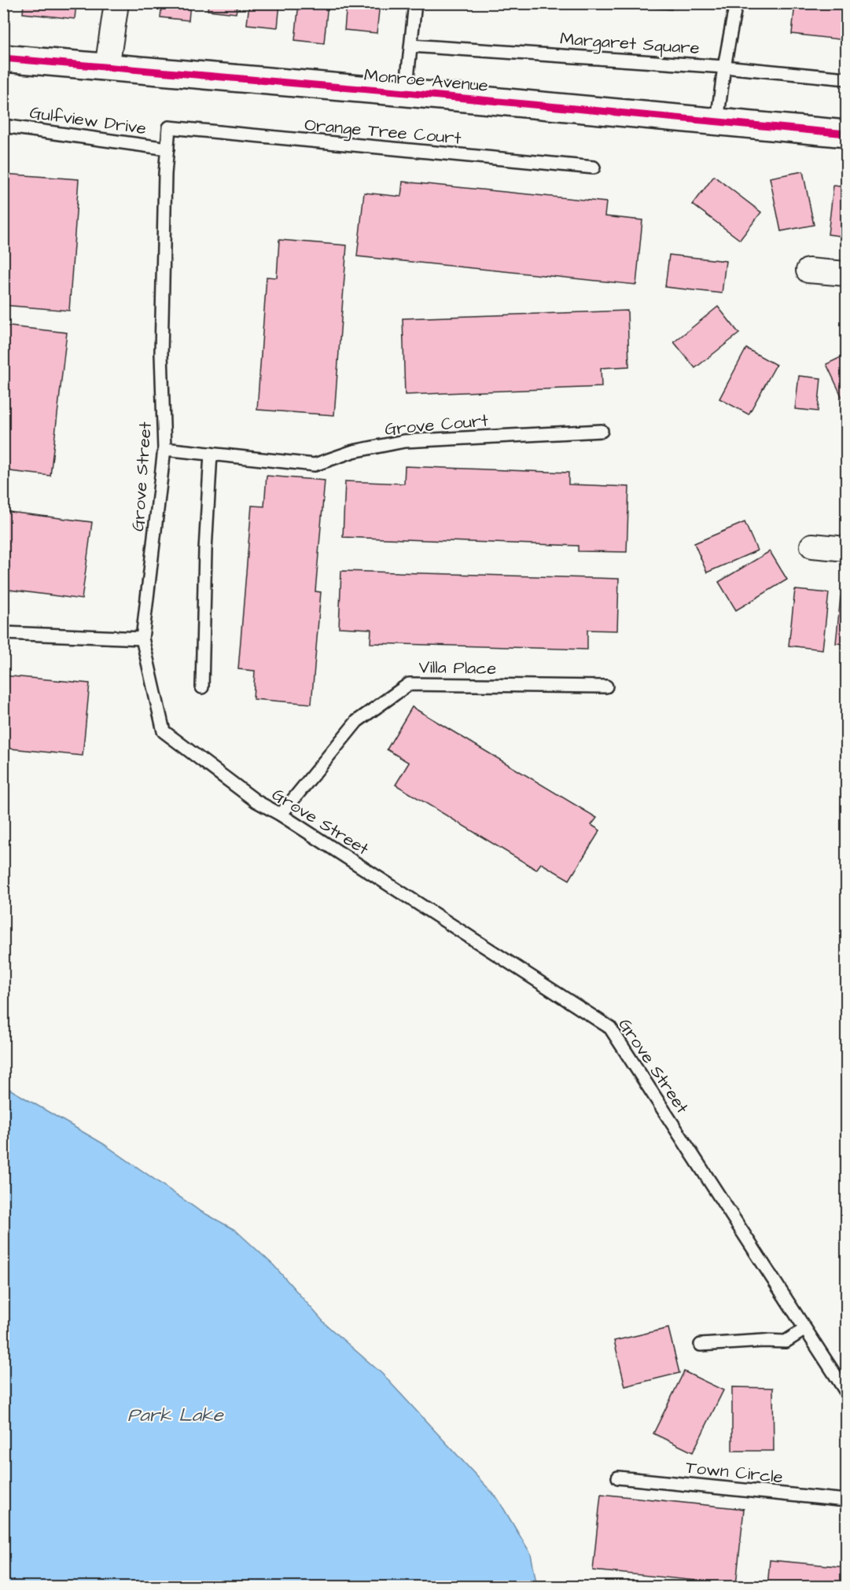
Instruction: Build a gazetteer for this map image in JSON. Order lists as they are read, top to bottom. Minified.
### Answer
{"streets":{"street":["Monroe Avenue"],"lane":["Margaret Square","Gulfview Drive","Orange Tree Court","Grove Court","Grove Street","Villa Place","Town Circle"]},"crossings":[["Gulfview Drive","Grove Street"],["Orange Tree Court","Grove Street"],["Grove Court","Grove Street"],["Grove Street","Villa Place"]],"water":["Park Lake"]}
